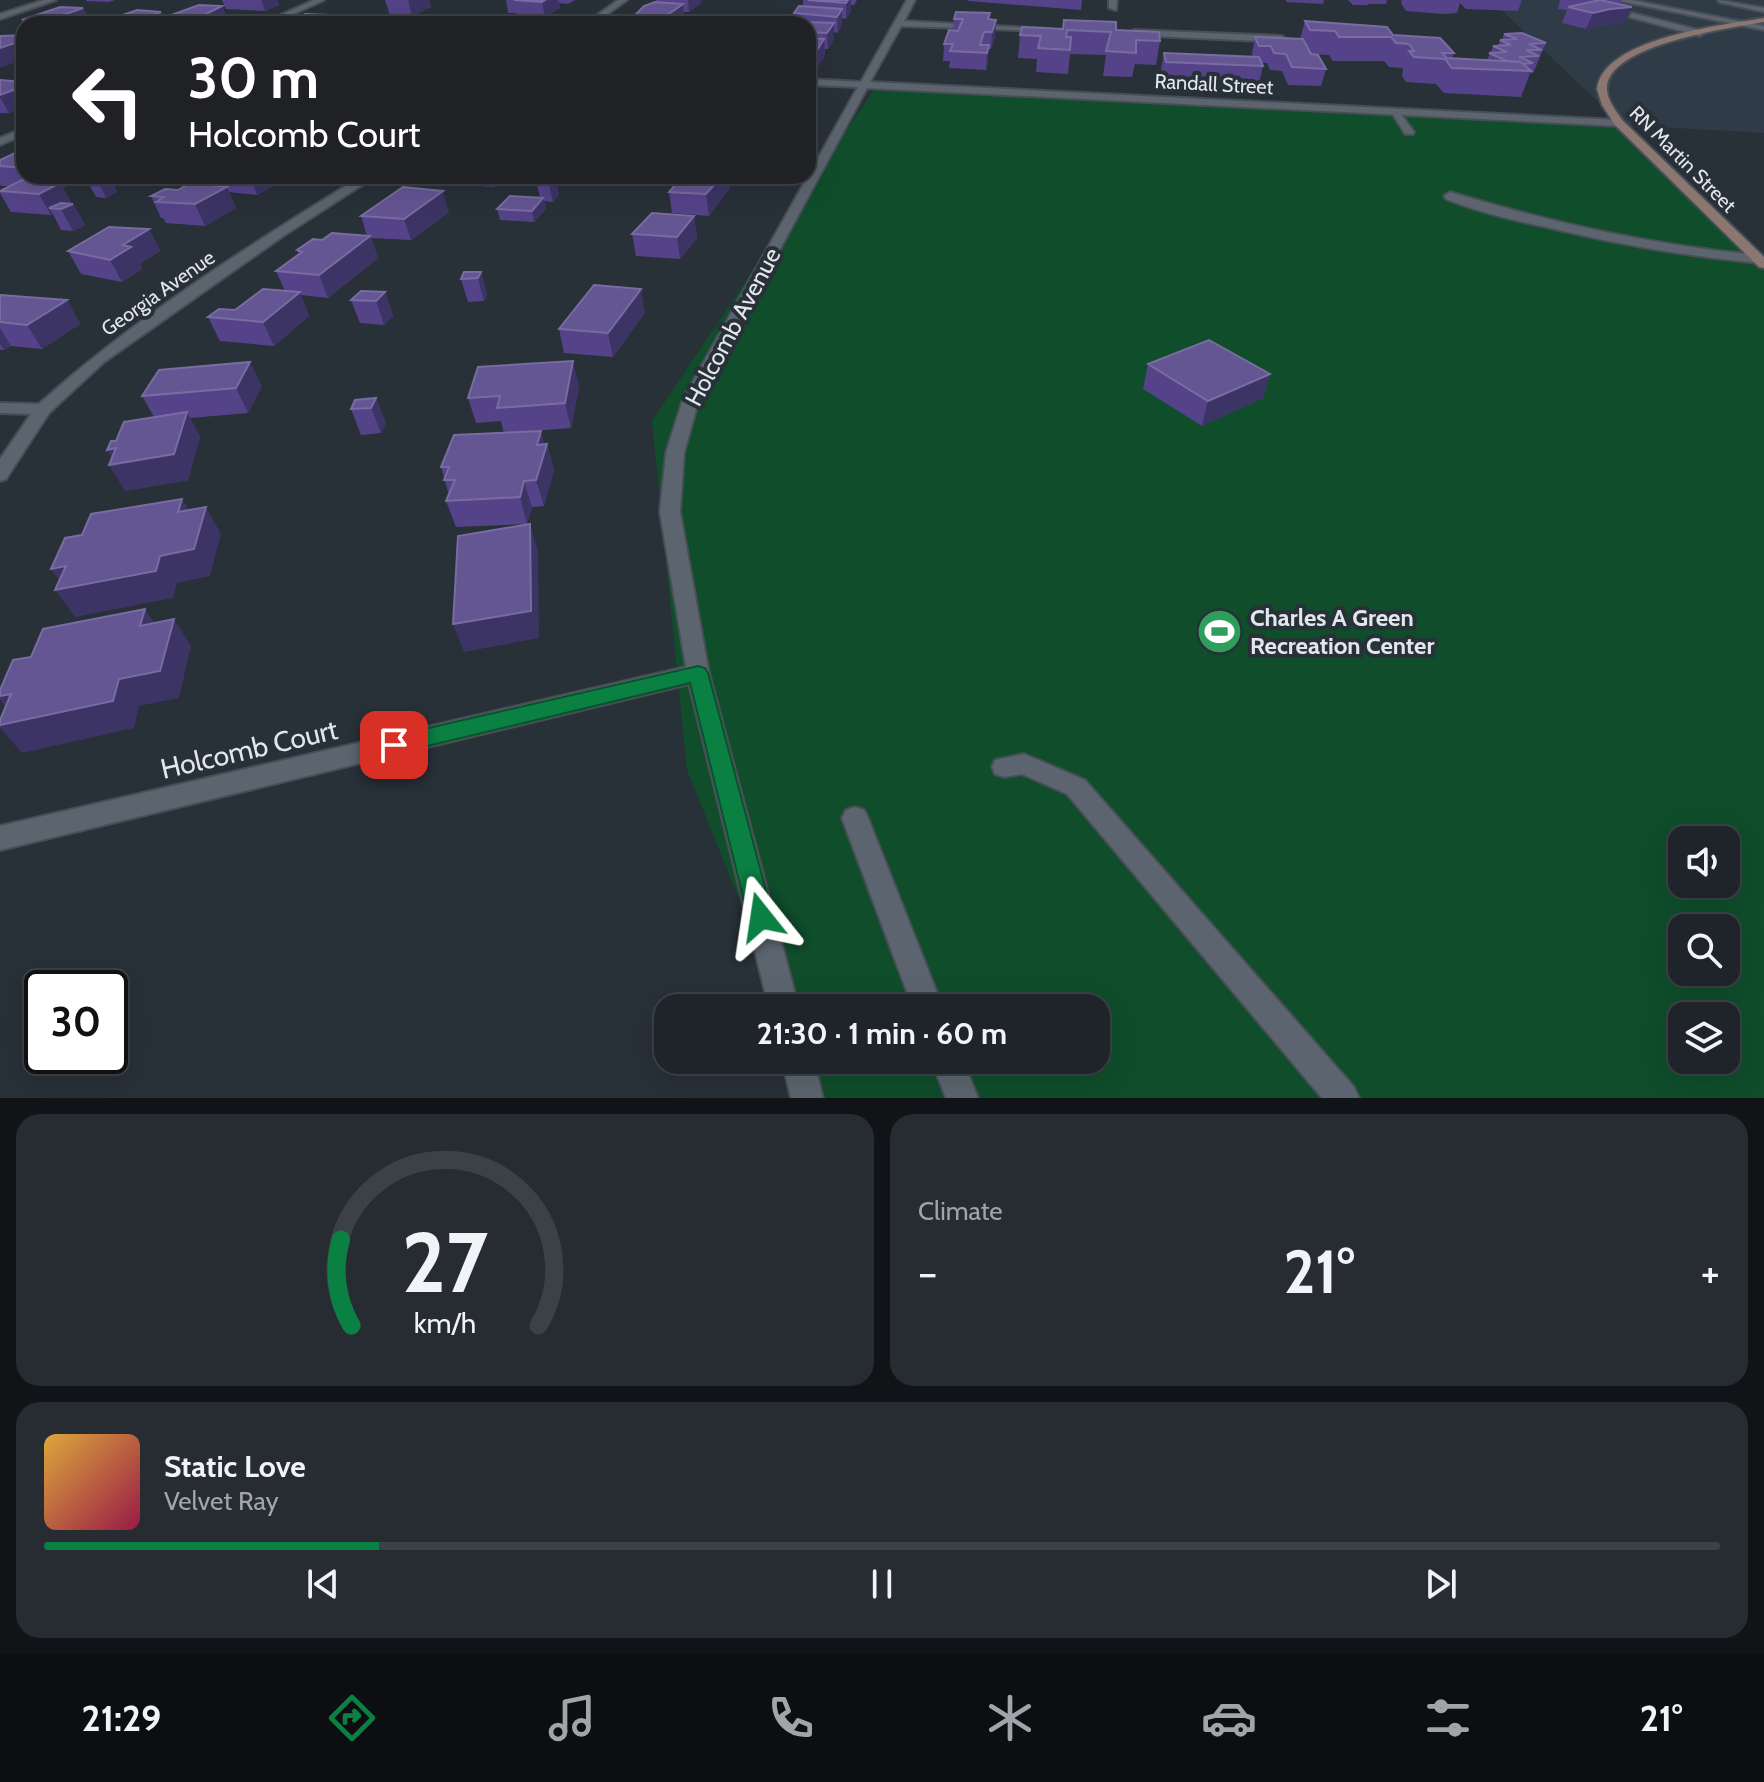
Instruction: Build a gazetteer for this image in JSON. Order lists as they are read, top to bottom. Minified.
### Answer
{"streets":{"street":["Randall Street","RN Martin Street","Georgia Avenue","Holcomb Avenue","Holcomb Court"]},"crossings":[["Randall Street","RN Martin Street"],["Randall Street","Holcomb Avenue"],["Holcomb Avenue","Holcomb Court"]],"places":{"sports":["Charles A Green Recreation Center"]},"page":{"turn":["30 m","Holcomb Court"],"limit":"30","trip":"21:30 · 1 min · 60 m","tile":"Climate","heat":["−","21°","+"],"song":["Static Love","Velvet Ray"],"tabs":["21:29","21°"],"gauge":["27","km/h"]}}
